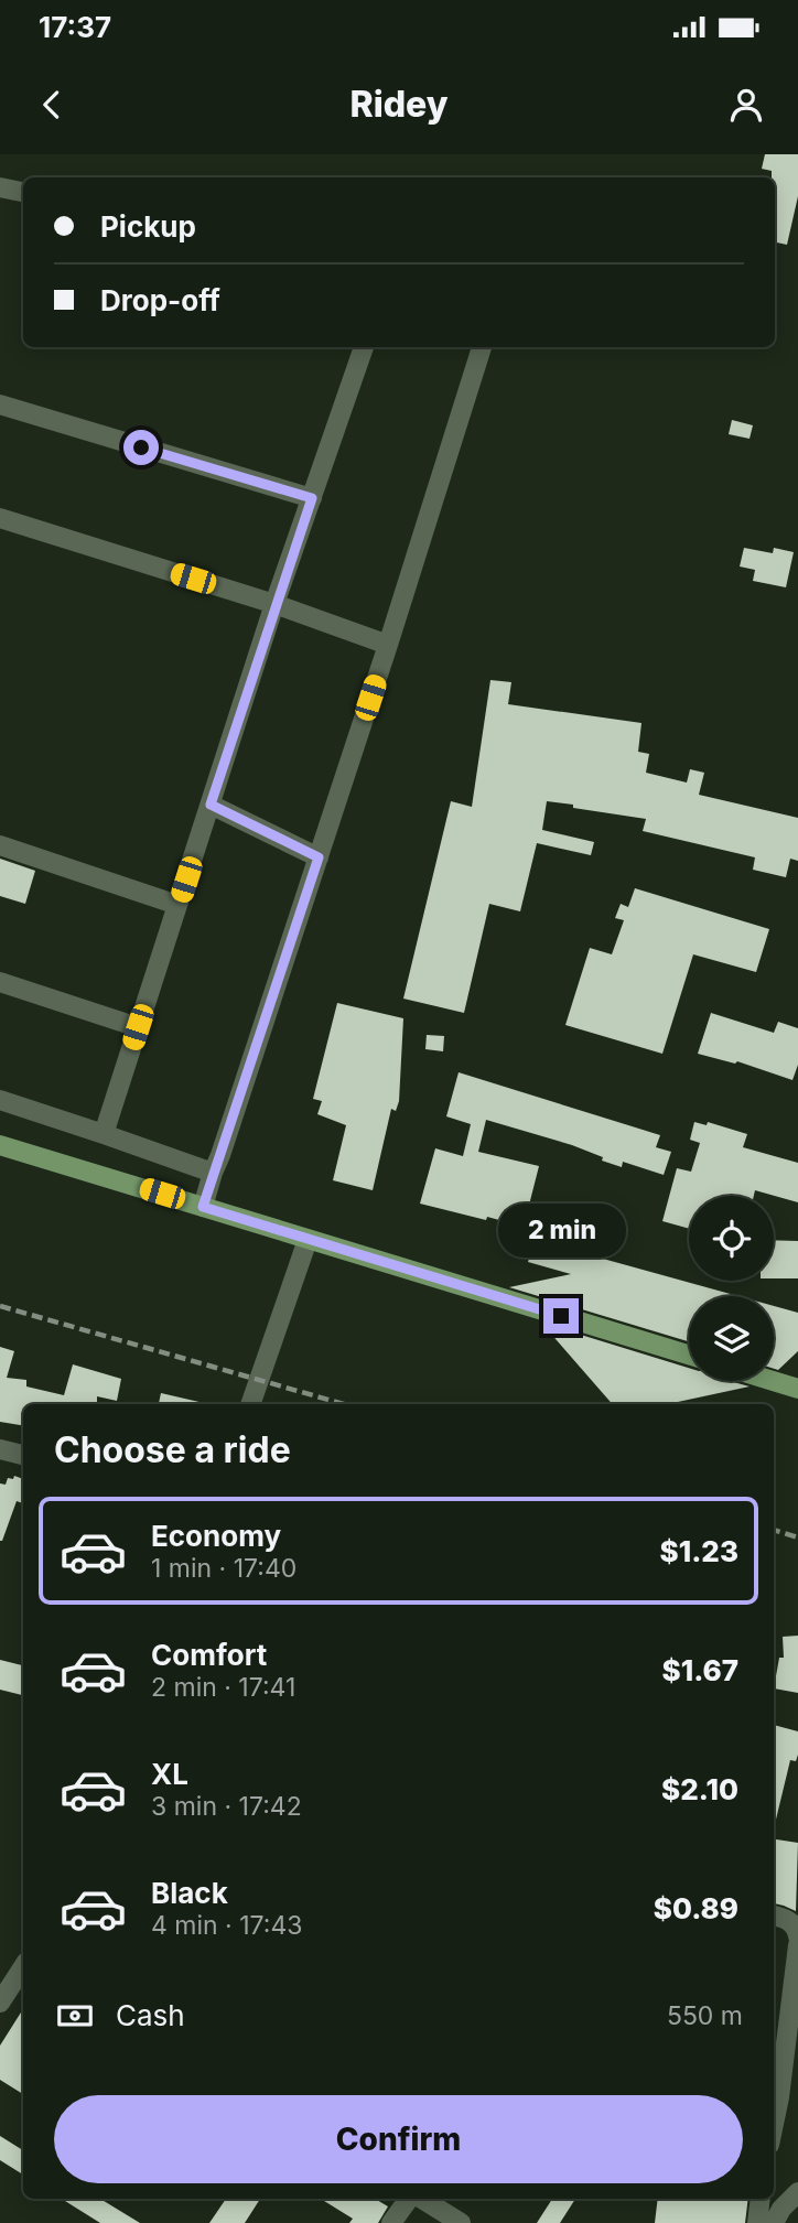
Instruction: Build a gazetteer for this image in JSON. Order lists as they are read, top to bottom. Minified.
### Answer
{"page":{"status":"17:37","header":"Ridey","banner":["Pickup","Drop-off"],"bubble":"2 min","heading":"Choose a ride","list":[{"name":"Economy","note":"1 min · 17:40","value":"$1.23"},{"name":"Comfort","note":"2 min · 17:41","value":"$1.67"},{"name":"XL","note":"3 min · 17:42","value":"$2.10"},{"name":"Black","note":"4 min · 17:43","value":"$0.89"}],"pay":["Cash","550 m"],"buttons":"Confirm"}}
